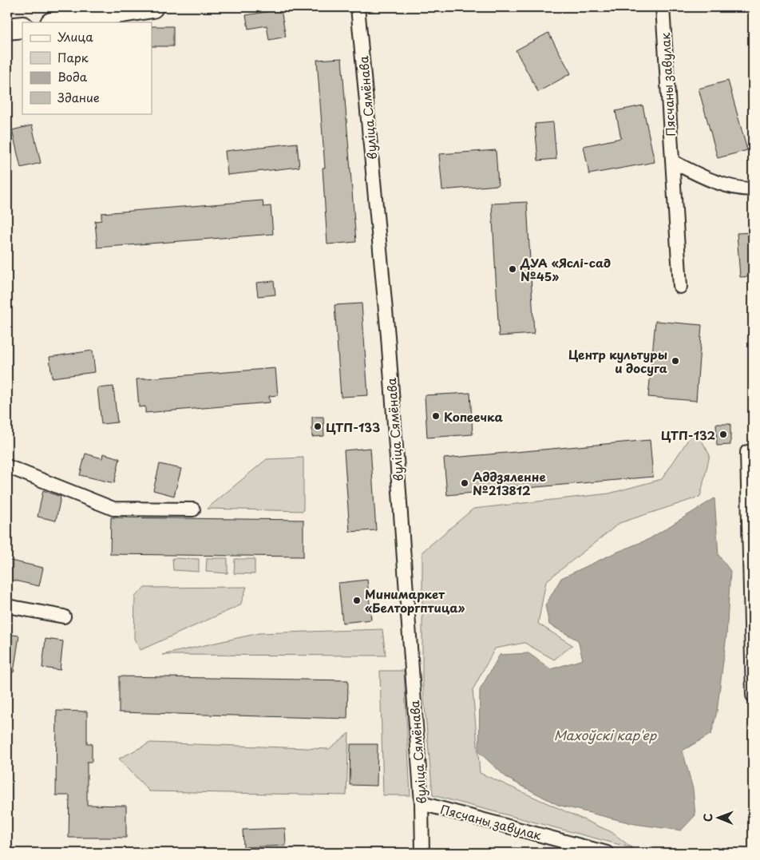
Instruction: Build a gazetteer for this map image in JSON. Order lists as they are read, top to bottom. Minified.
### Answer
{"streets":{"street":["Пясчаны завулак","вуліца Сямёнава"]},"crossings":[["Пясчаны завулак","вуліца Сямёнава"]],"water":["Махоўскі кар'ер"],"places":["ДУА «Яслі-сад №45»","Центр культуры и досуга","Копеечка","ЦТП-133","ЦТП-132","Аддзяленне №213812","Минимаркет «Белторгптица»"],"legend":["Улица","Парк","Вода","Здание"],"north":"left"}
